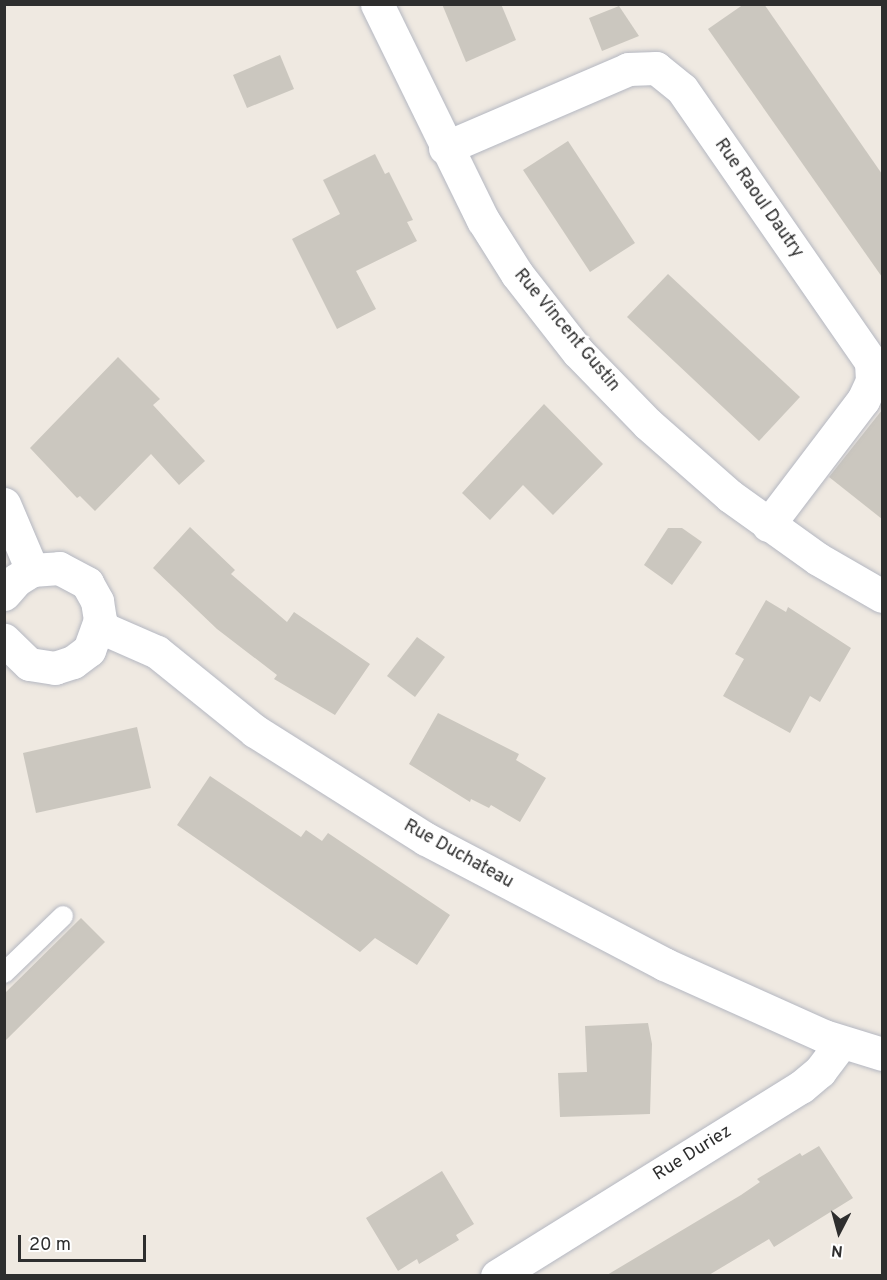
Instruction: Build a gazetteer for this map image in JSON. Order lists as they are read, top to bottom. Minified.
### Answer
{"streets":{"street":["Rue Raoul Dautry","Rue Vincent Gustin","Rue Duchateau","Rue Duriez"]},"crossings":[["Rue Raoul Dautry","Rue Vincent Gustin"],["Rue Duchateau","Rue Duriez"]],"scale_bar":"20 m","north":"bottom"}
